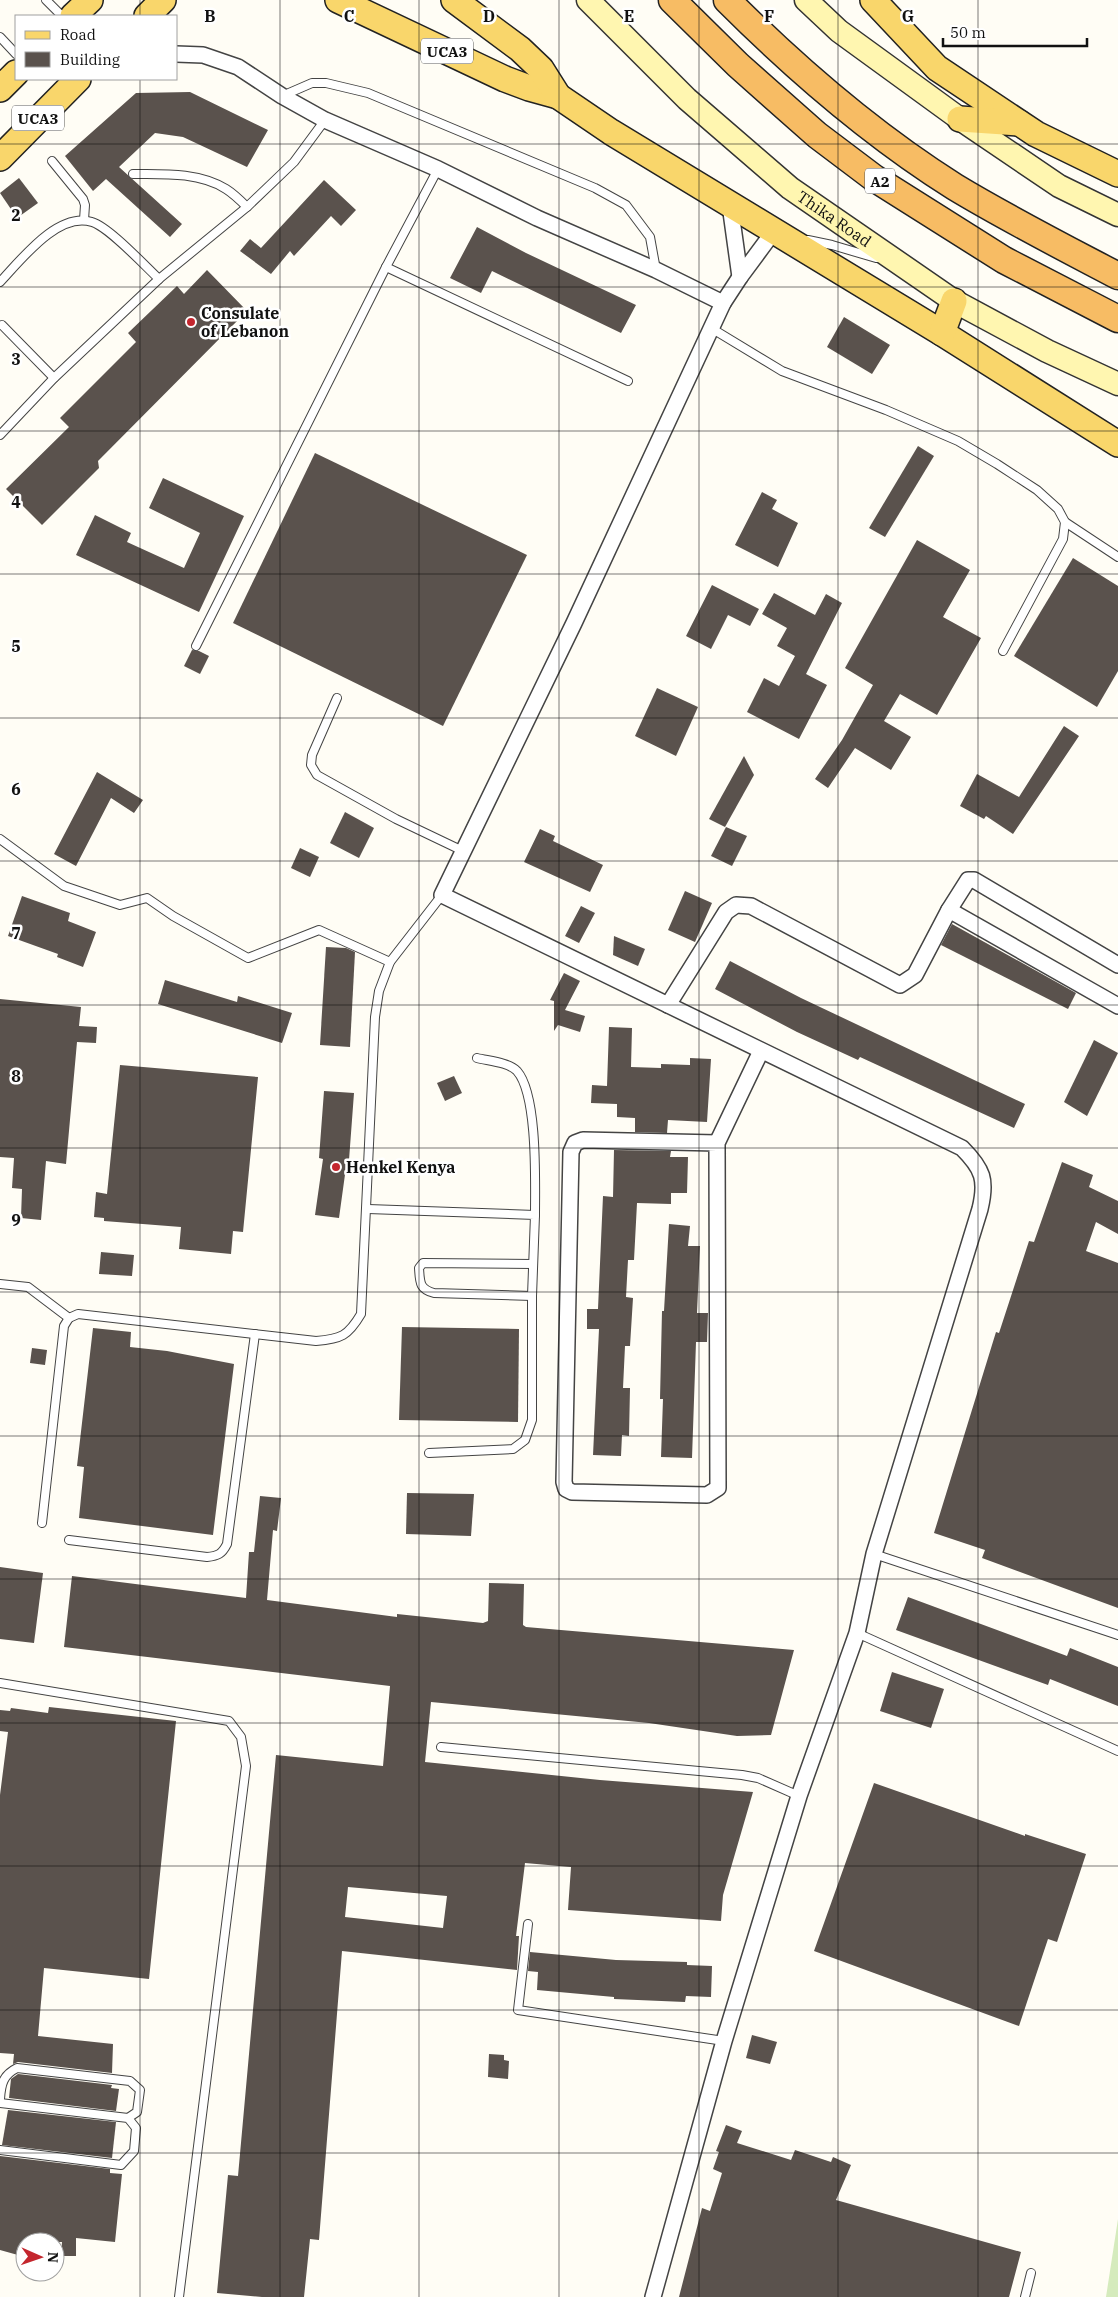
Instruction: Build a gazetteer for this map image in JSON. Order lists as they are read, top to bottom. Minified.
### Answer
{"streets":{"highway":["A2"],"main road":["UCA3","Thika Road"]},"places":["Consulate of Lebanon","Henkel Kenya"],"legend":["Road","Building"],"scale_bar":"50 m","north":"right","grid":{"columns":["B","C","D","E","F","G"],"rows":["2","3","4","5","6","7","8","9"]}}
